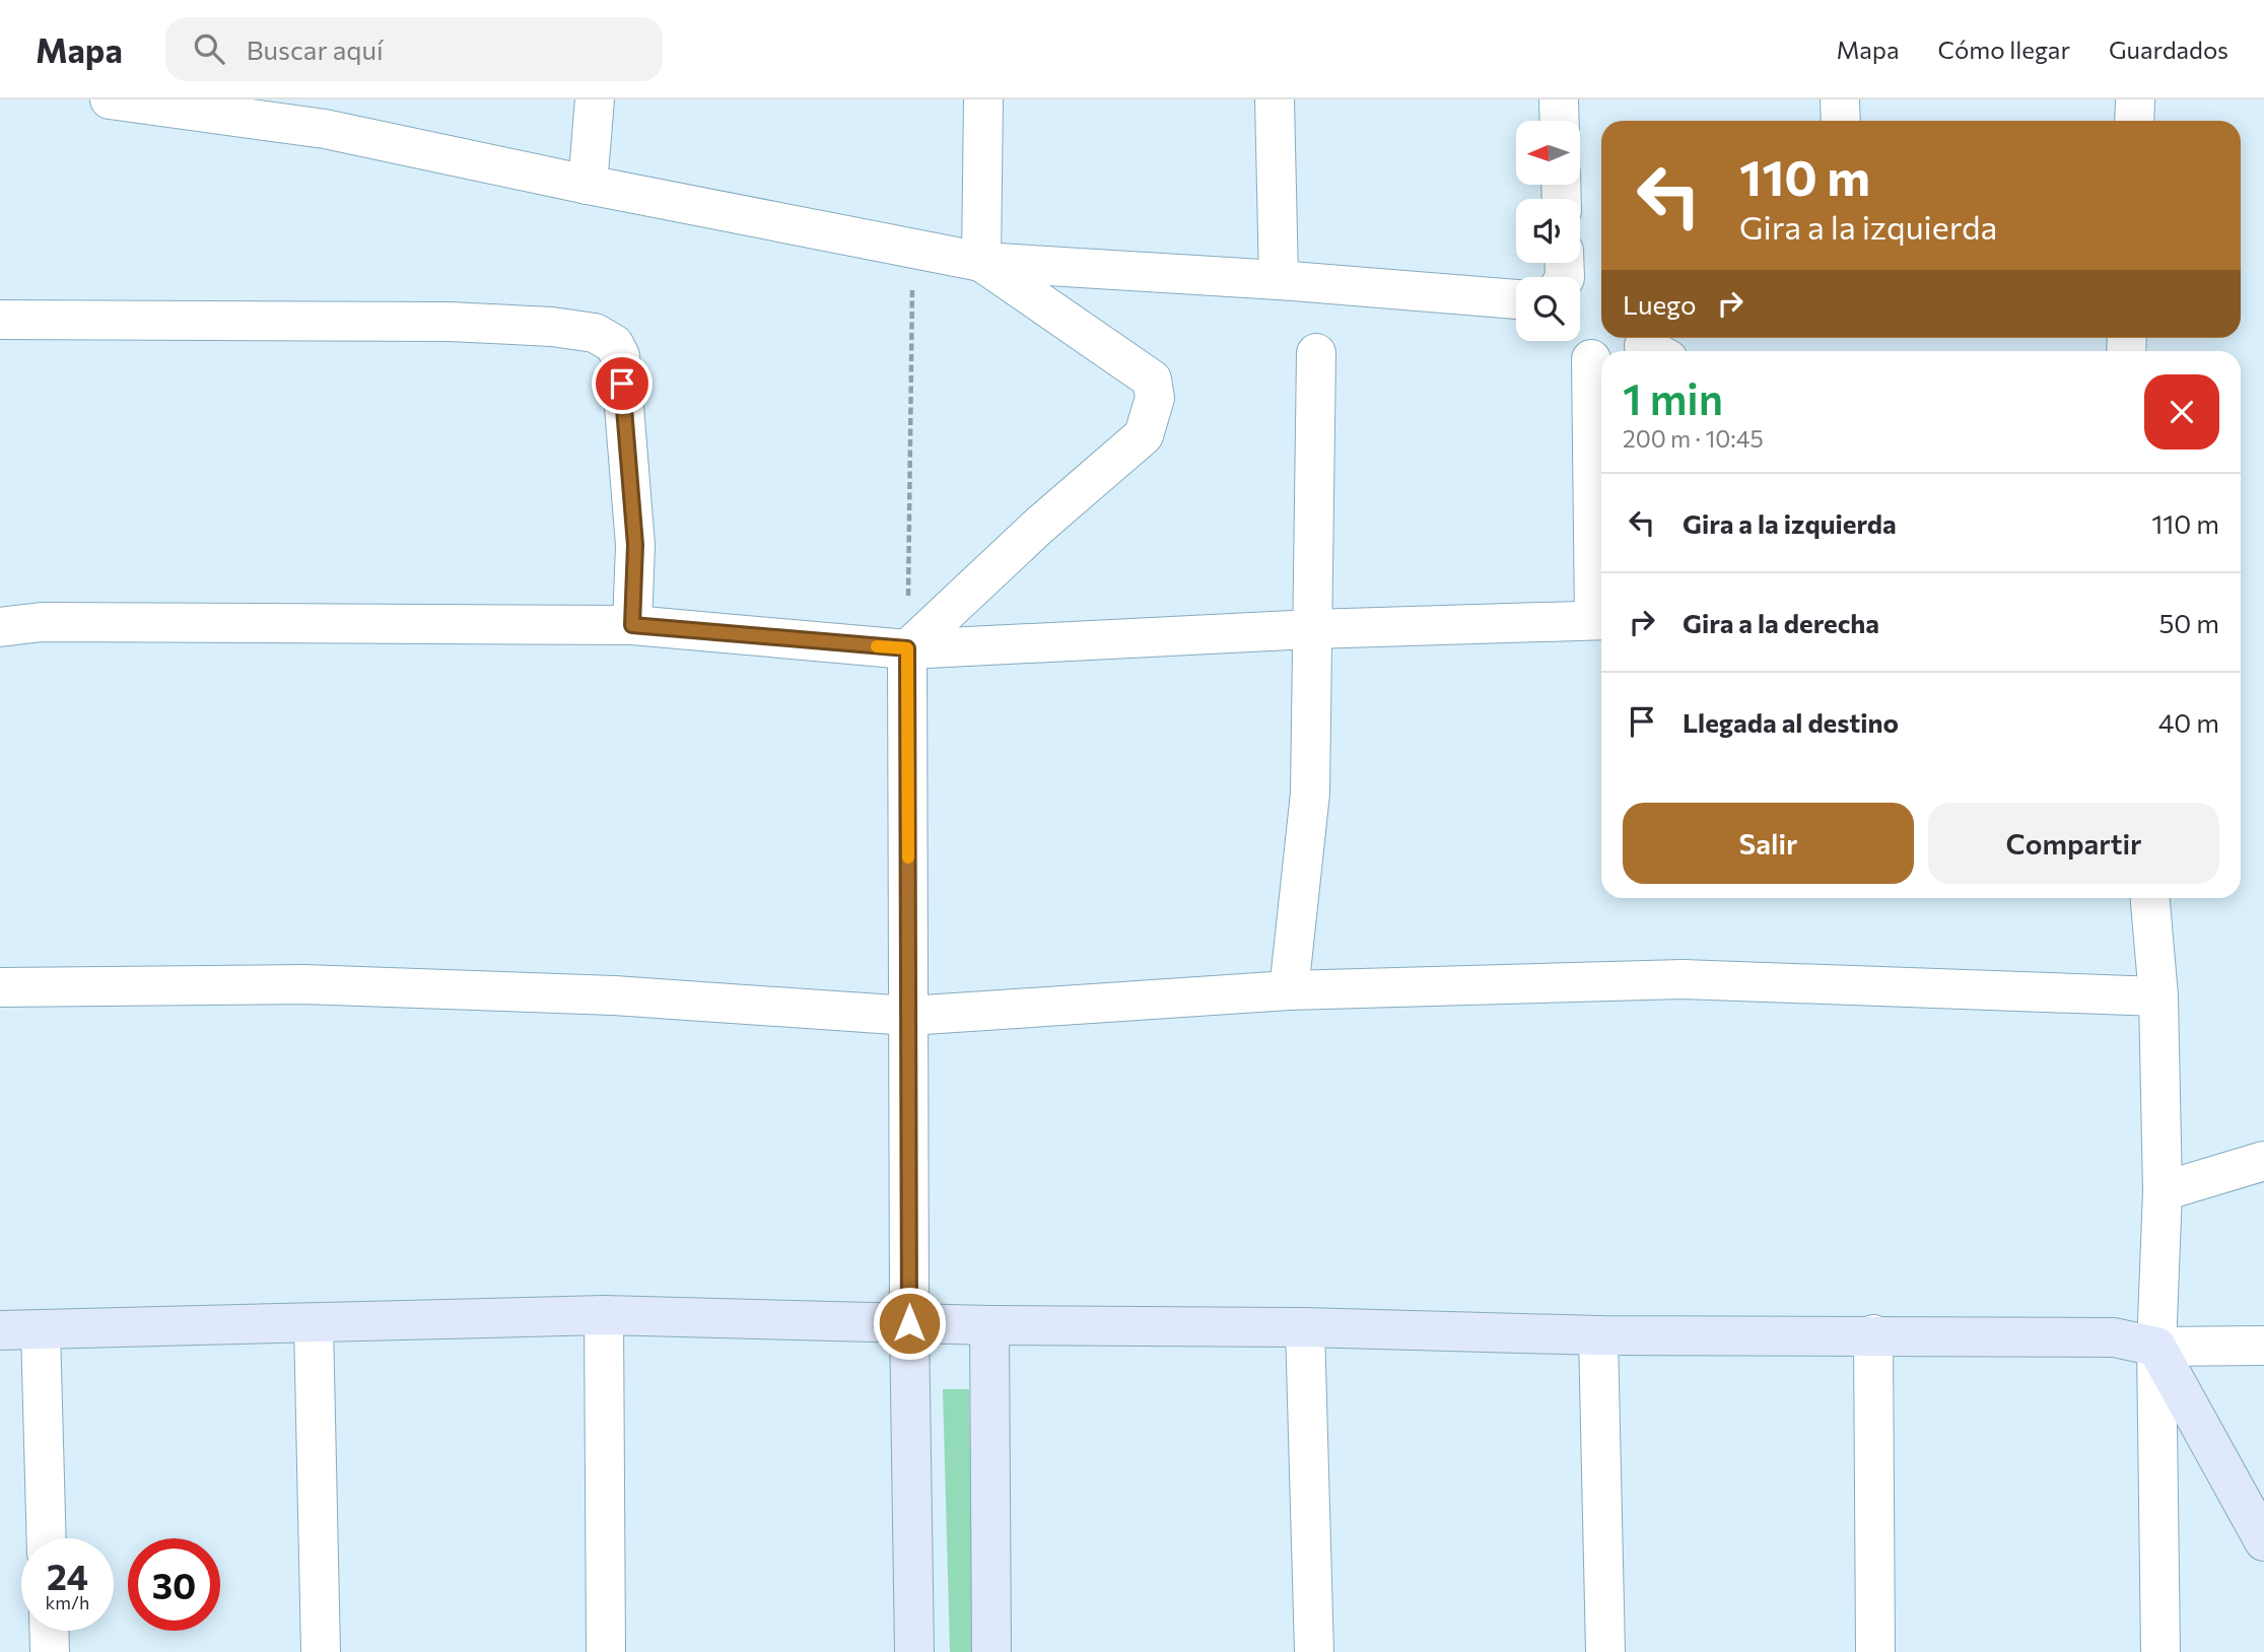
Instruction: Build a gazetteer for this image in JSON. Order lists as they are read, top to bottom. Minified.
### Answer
{"north":"left","page":{"header":"Mapa","search":"Buscar aquí","nav":["Mapa","Cómo llegar","Guardados"],"turn":["110 m","Gira a la izquierda"],"then":"Luego","heading":["1 min","200 m · 10:45"],"list":[{"name":"Gira a la izquierda","value":"110 m"},{"name":"Gira a la derecha","value":"50 m"},{"name":"Llegada al destino","value":"40 m"}],"buttons":["Salir","Compartir"],"speed":"24 km/h","limit":"30"}}
